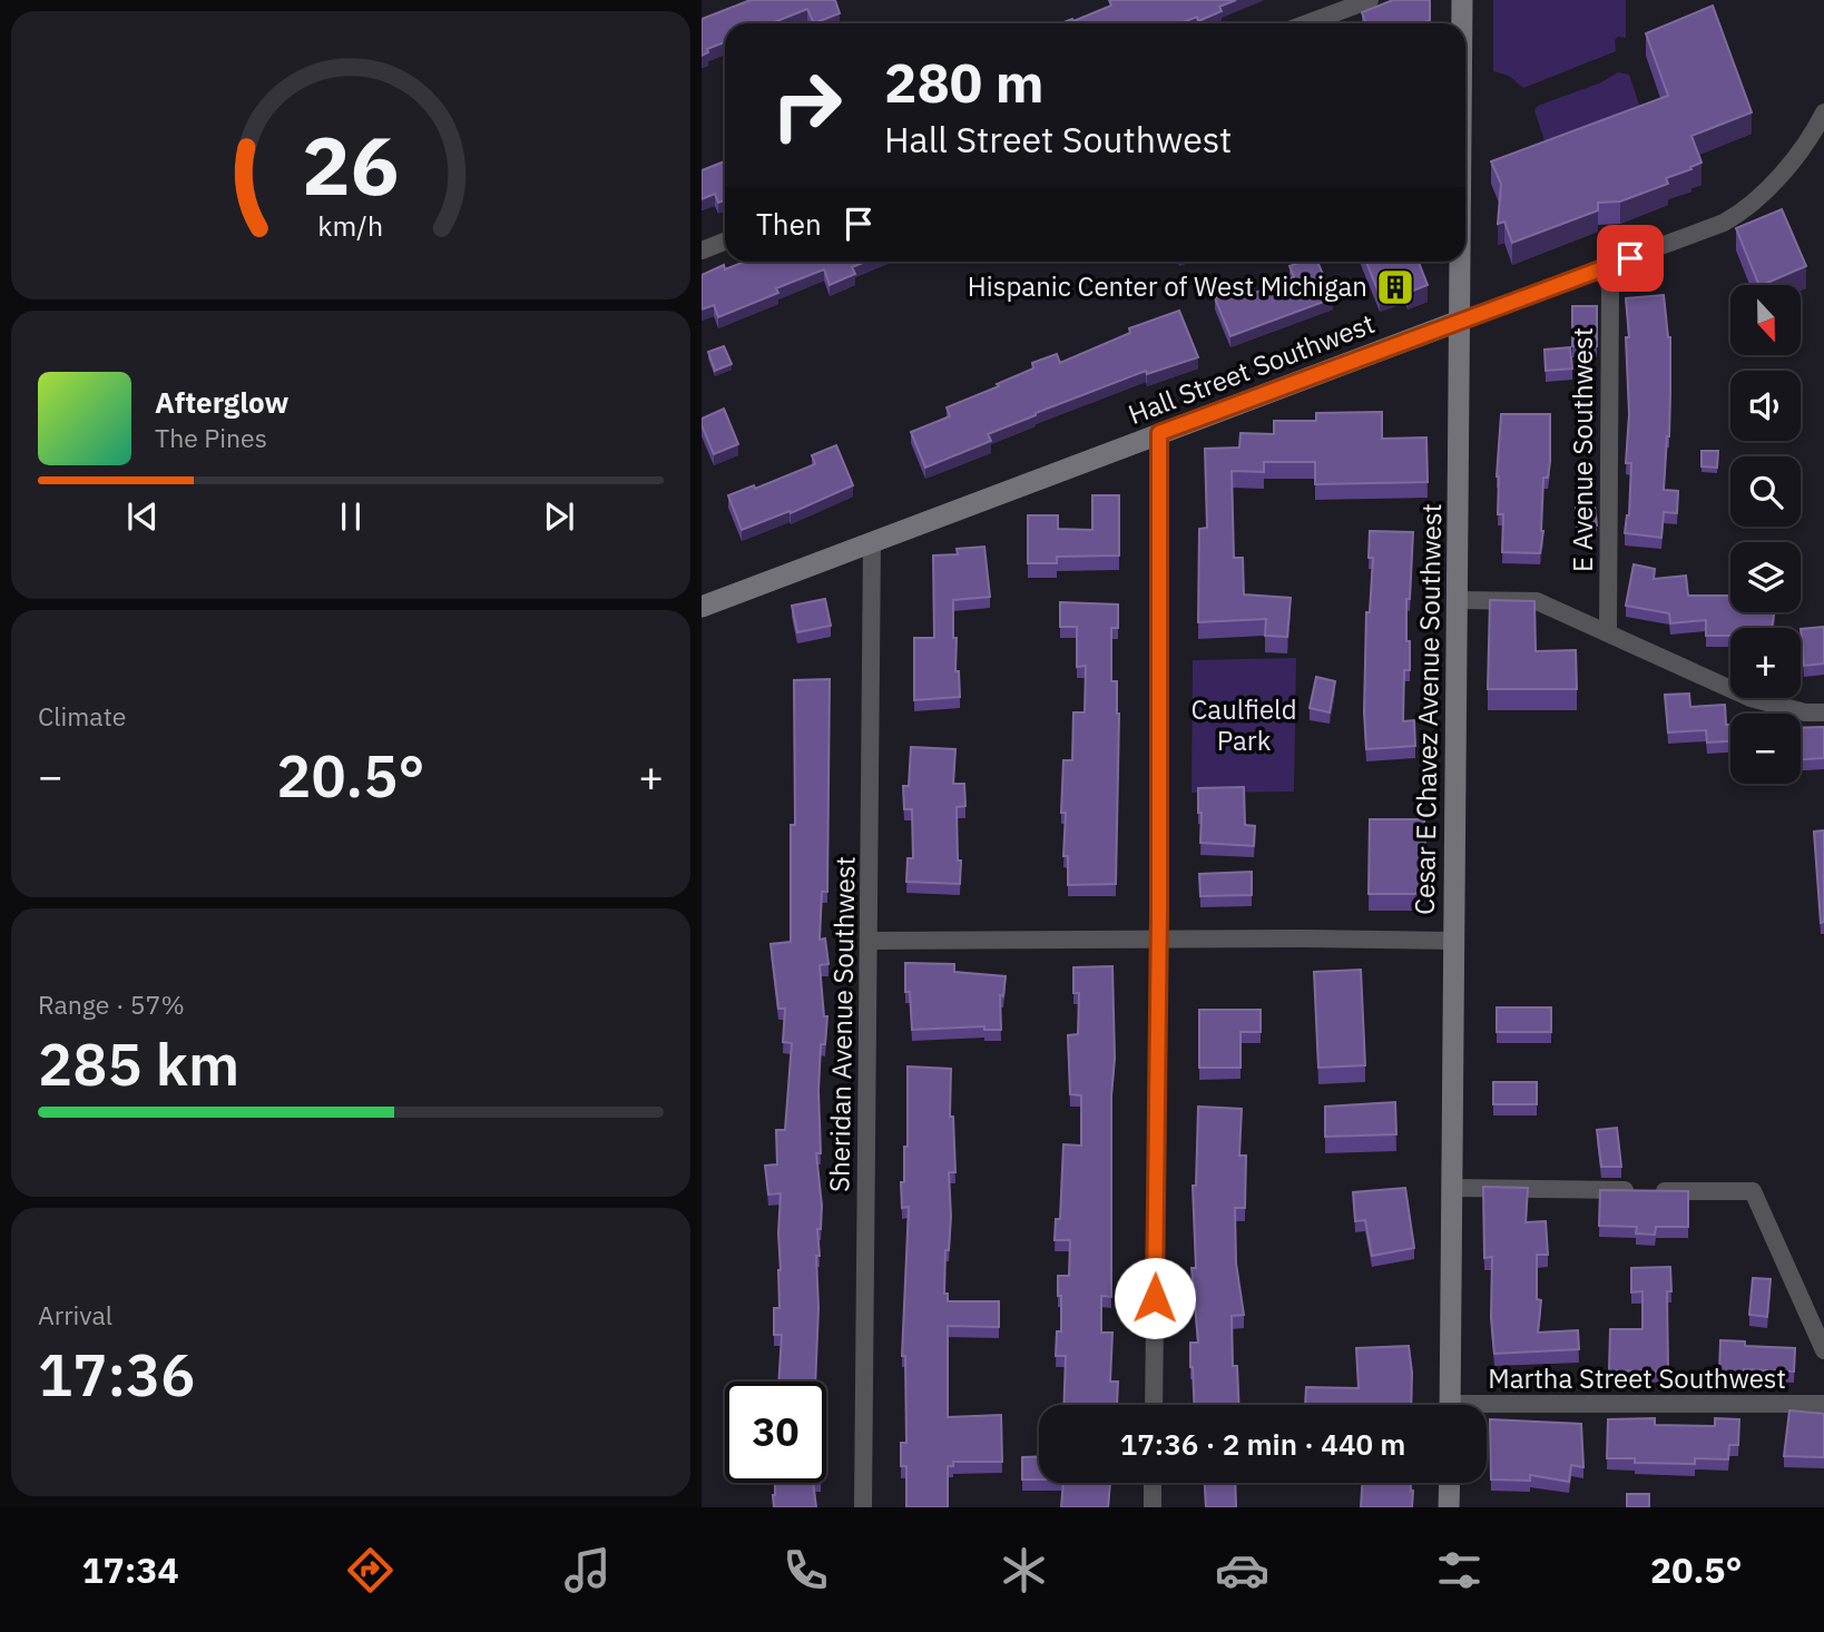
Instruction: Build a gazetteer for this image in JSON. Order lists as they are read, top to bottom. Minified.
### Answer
{"streets":{"main road":["Hall Street Southwest","Cesar E Chavez Avenue Southwest"],"street":["E Avenue Southwest","Sheridan Avenue Southwest","Martha Street Southwest"]},"crossings":[["Hall Street Southwest","E Avenue Southwest"],["Hall Street Southwest","Cesar E Chavez Avenue Southwest"],["Hall Street Southwest","Sheridan Avenue Southwest"]],"parks":["Caulfield Park"],"places":{"building":["Hispanic Center of West Michigan"]},"north":"bottom","page":{"turn":["280 m","Hall Street Southwest"],"then":"Then","map_buttons":["+","−"],"song":["Afterglow","The Pines"],"tile":["Climate",["Range · 57%","285 km"],["Arrival","17:36"]],"heat":["−","20.5°","+"],"limit":"30","trip":"17:36 · 2 min · 440 m","tabs":["17:34","20.5°"],"gauge":["26","km/h"]}}
